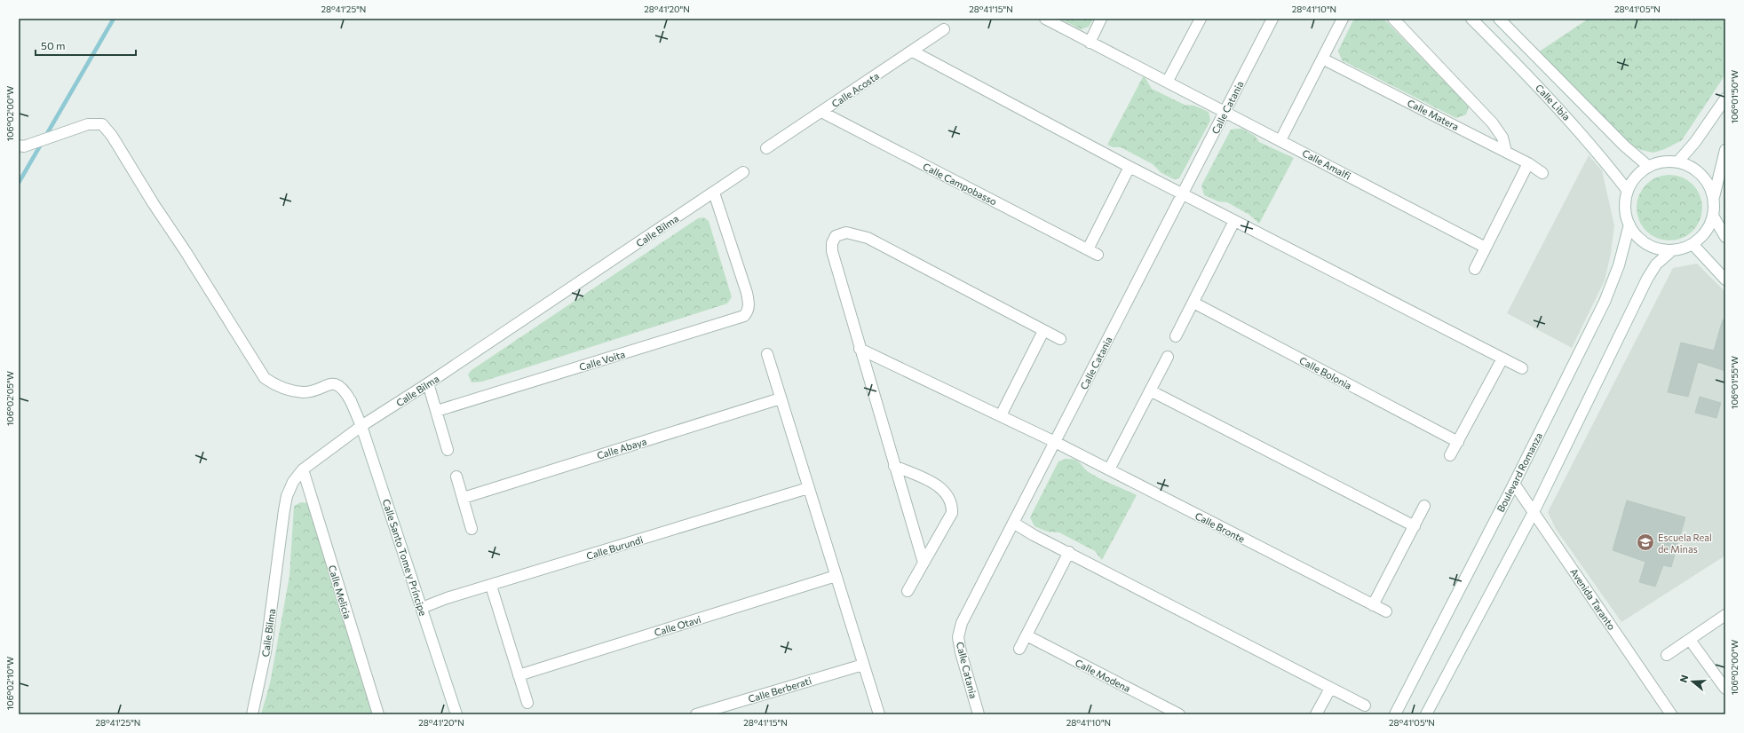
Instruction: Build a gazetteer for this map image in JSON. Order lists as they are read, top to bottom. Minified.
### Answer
{"streets":{"street":["Calle Acosta","Calle Libia","Calle Catania","Calle Matera","Calle Amalfi","Calle Campobasso","Calle Bilma","Calle Voita","Calle Bolonia","Calle Abaya","Boulevard Romanza","Calle Bronte","Calle Burundi","Calle Santo Tome y Príncipe","Calle Melicia","Avenida Taranto","Calle Otavi","Calle Modena","Calle Berberati"]},"crossings":[["Calle Acosta","Calle Campobasso"],["Calle Libia","Boulevard Romanza"],["Calle Catania","Calle Amalfi"],["Calle Catania","Calle Bronte"],["Calle Bilma","Calle Voita"],["Calle Bilma","Calle Santo Tome y Príncipe"],["Calle Bilma","Calle Melicia"],["Boulevard Romanza","Avenida Taranto"],["Calle Burundi","Calle Santo Tome y Príncipe"]],"places":{"school or university":["Escuela Real de Minas"]},"scale_bar":"50 m","north":"left","coordinates":["28°41'25\"N","28°41'20\"N","28°41'15\"N","28°41'10\"N","28°41'05\"N","106°01'50\"W","106°02'00\"W","106°01'55\"W","106°02'05\"W","106°02'10\"W"]}
